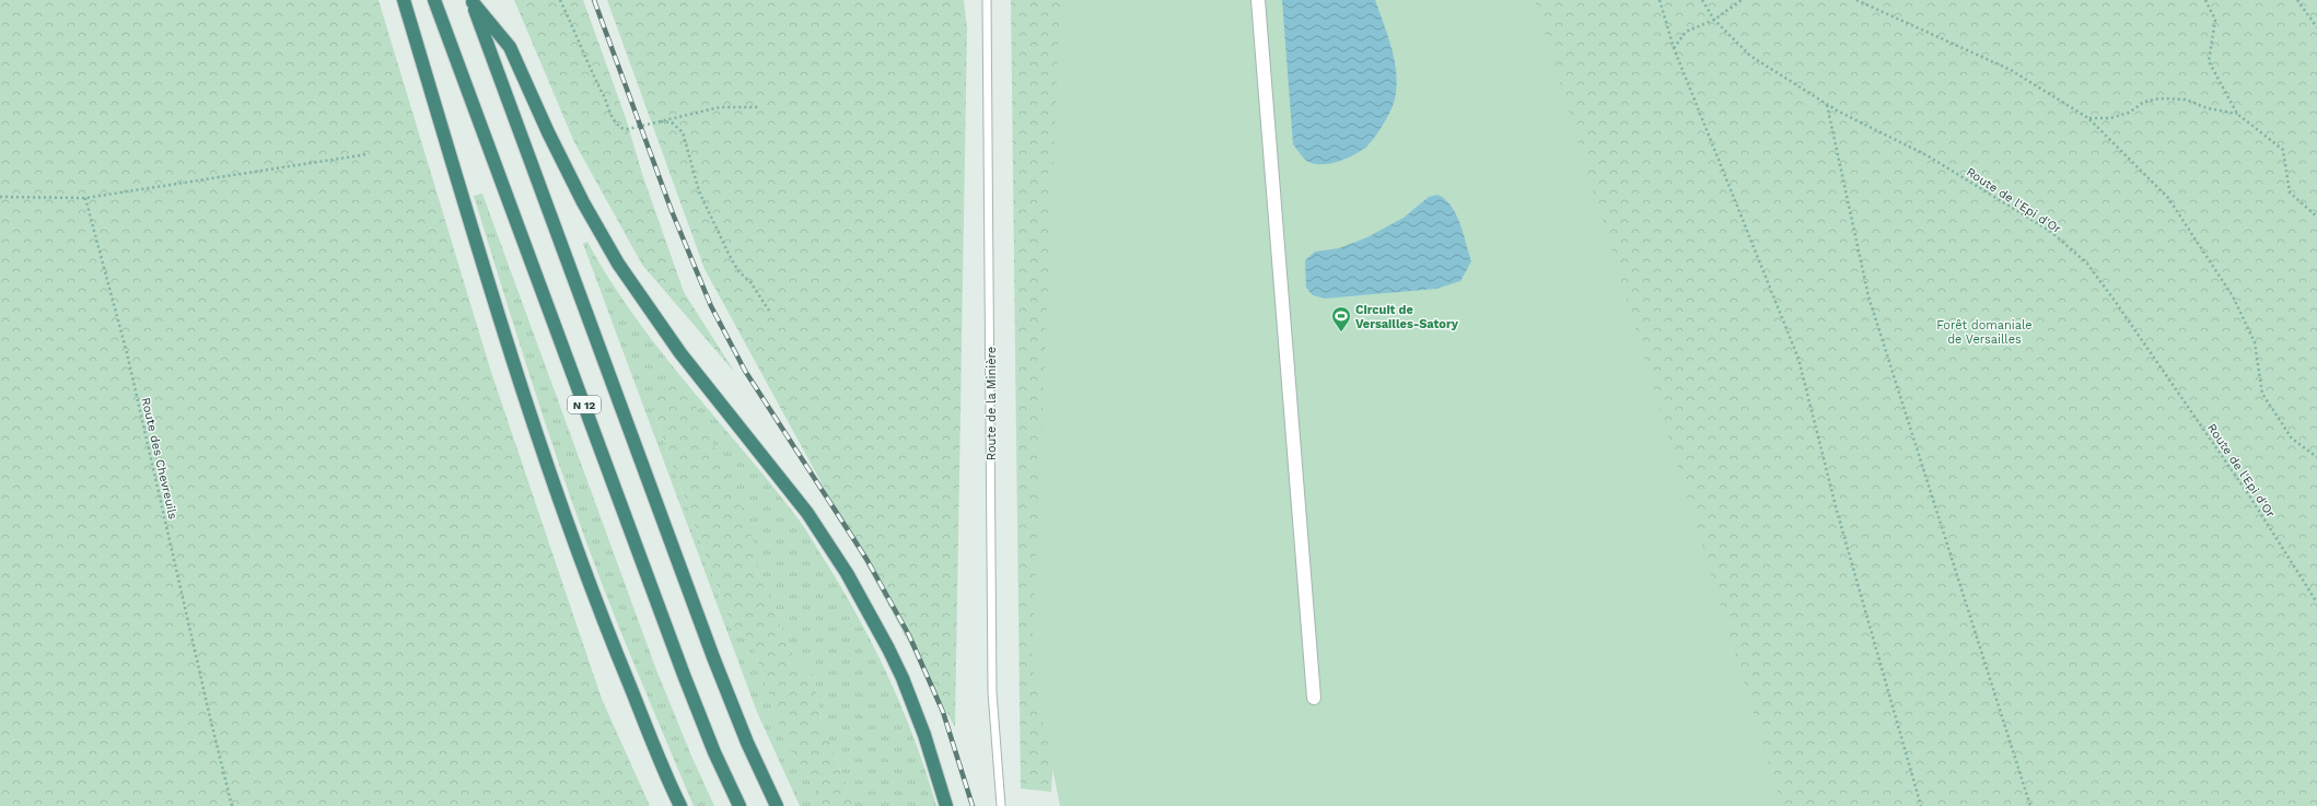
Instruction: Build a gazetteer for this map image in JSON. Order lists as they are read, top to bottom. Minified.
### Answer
{"streets":{"highway":["N 12"],"lane":["Route de la Minière"],"path":["Route de l'Epi d'Or","Route des Chevreuils"]},"parks":["Forêt domaniale de Versailles"],"places":{"sports":["Circuit de Versailles-Satory"]}}
